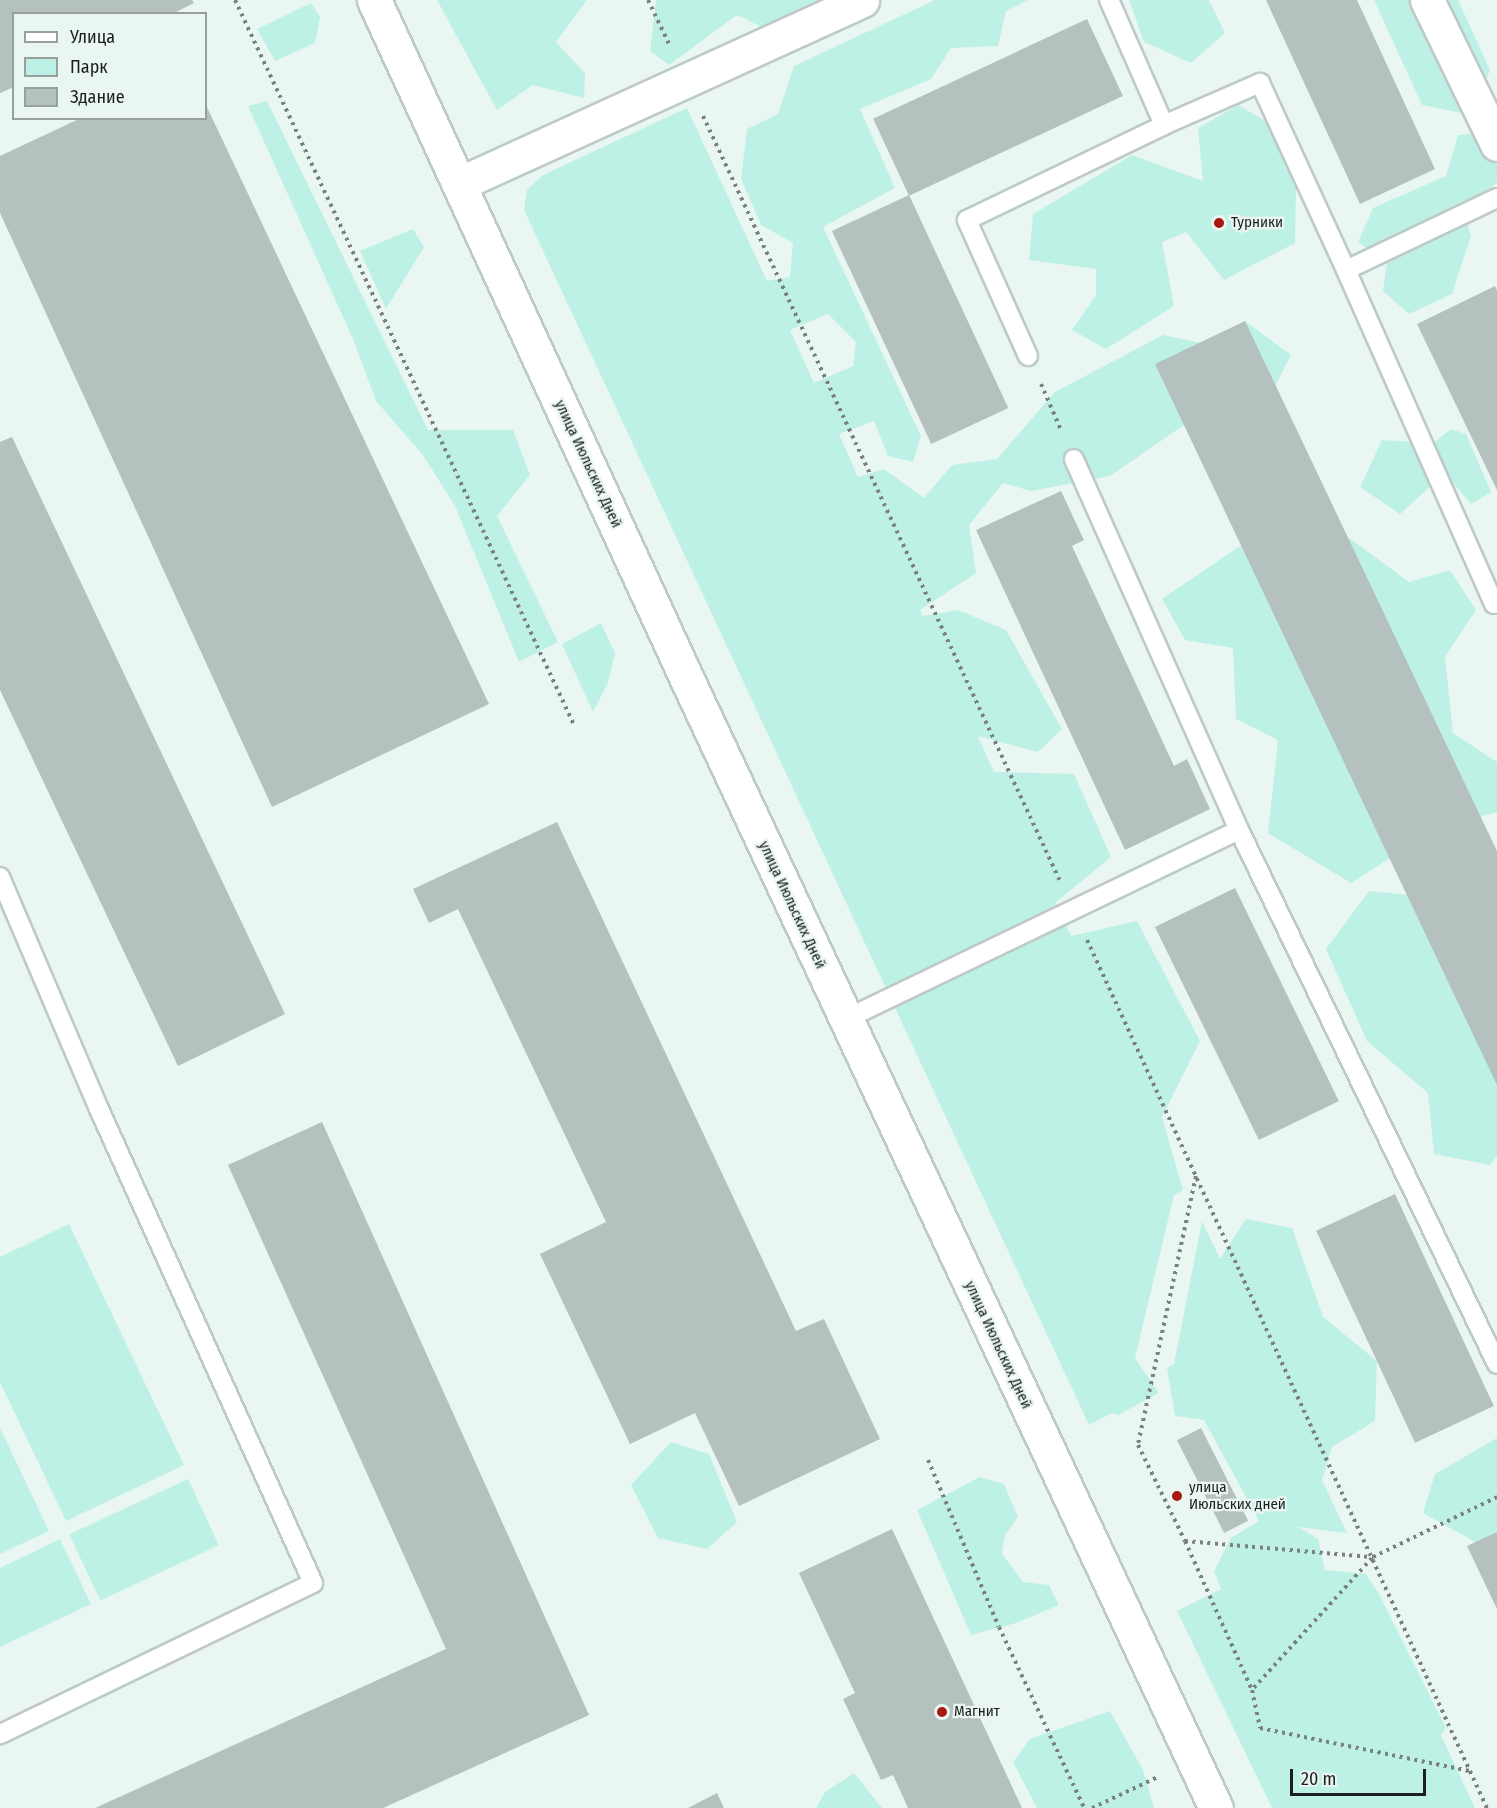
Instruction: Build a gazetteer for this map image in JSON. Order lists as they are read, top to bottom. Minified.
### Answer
{"streets":{"street":["улица Июльских Дней"]},"places":["Турники","улица Июльских дней","Магнит"],"legend":["Улица","Парк","Здание"],"scale_bar":"20 m"}
